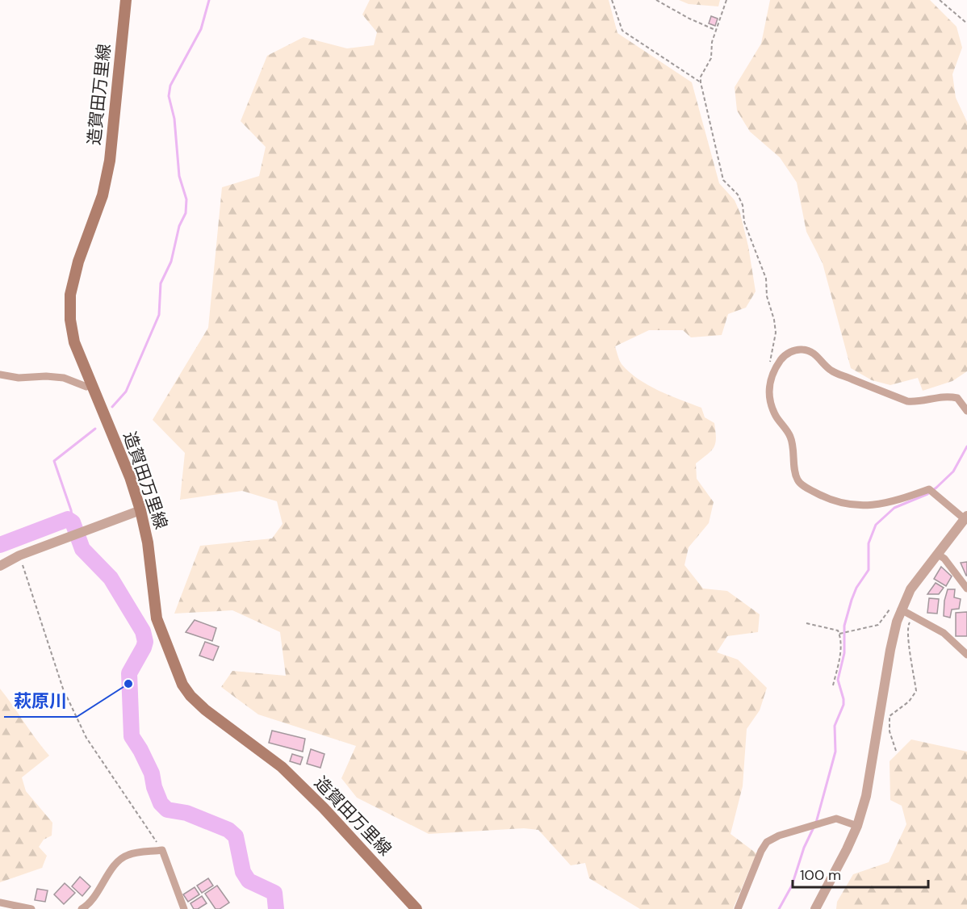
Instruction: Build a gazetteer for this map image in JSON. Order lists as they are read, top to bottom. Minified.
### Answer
{"streets":{"main road":["造賀田万里線"]},"places":["萩原川"],"scale_bar":"100 m"}
